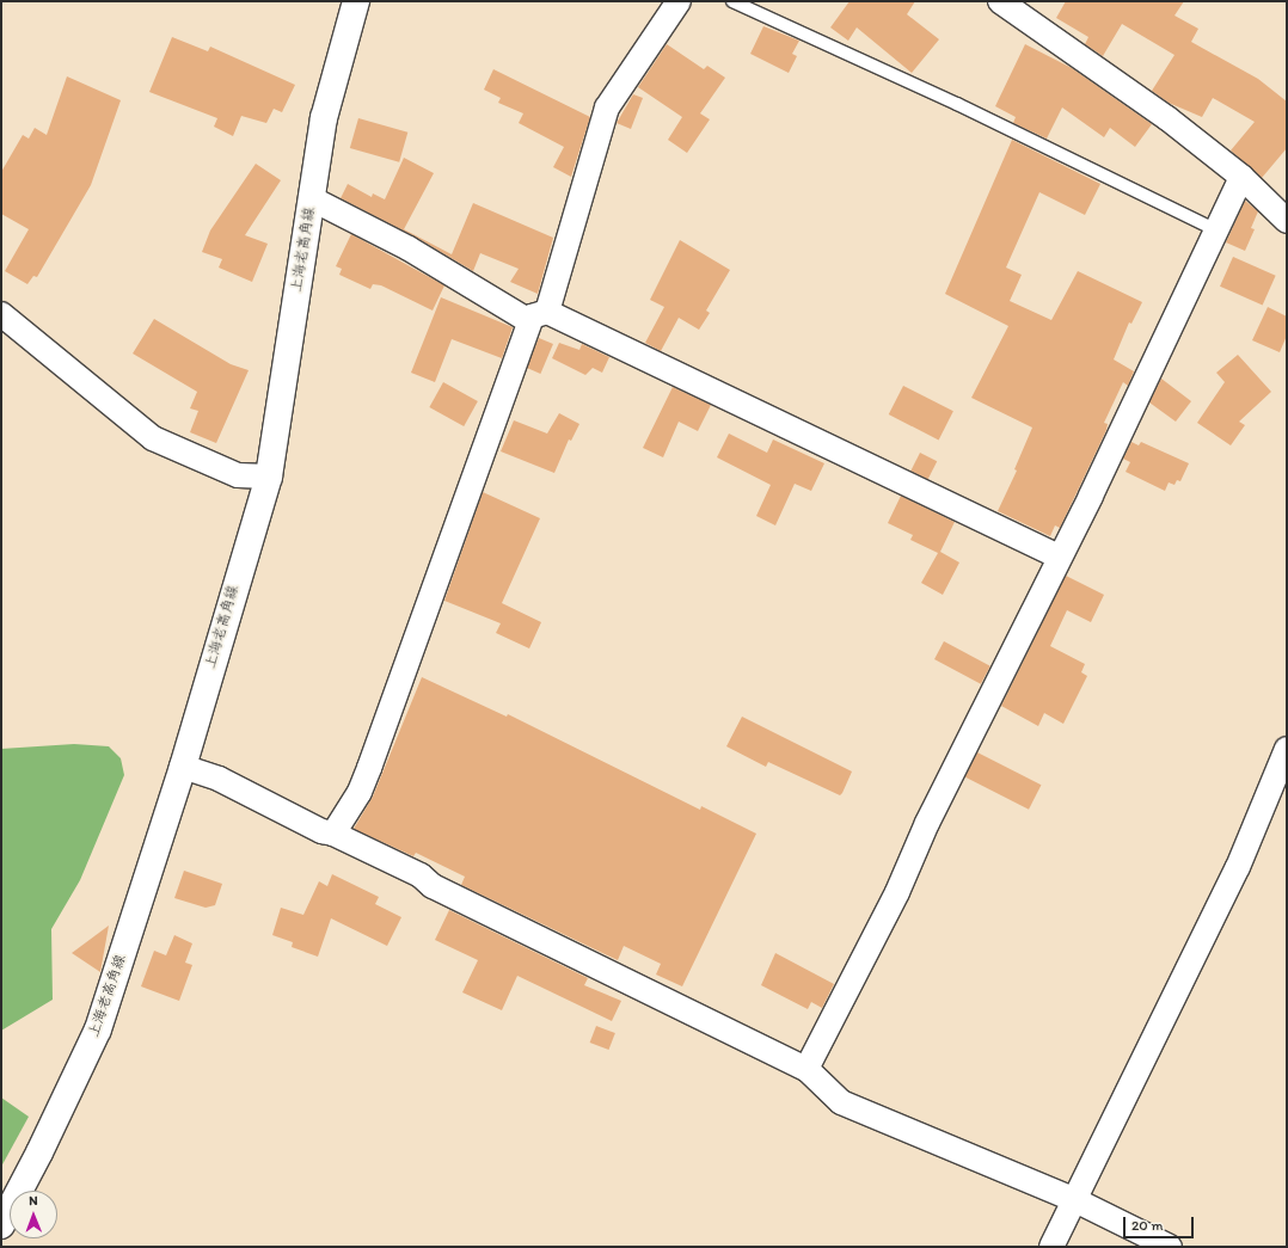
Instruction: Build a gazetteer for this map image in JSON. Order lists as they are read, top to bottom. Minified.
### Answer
{"streets":{"main road":["上海老高角線"]},"scale_bar":"20 m","north":"top"}
